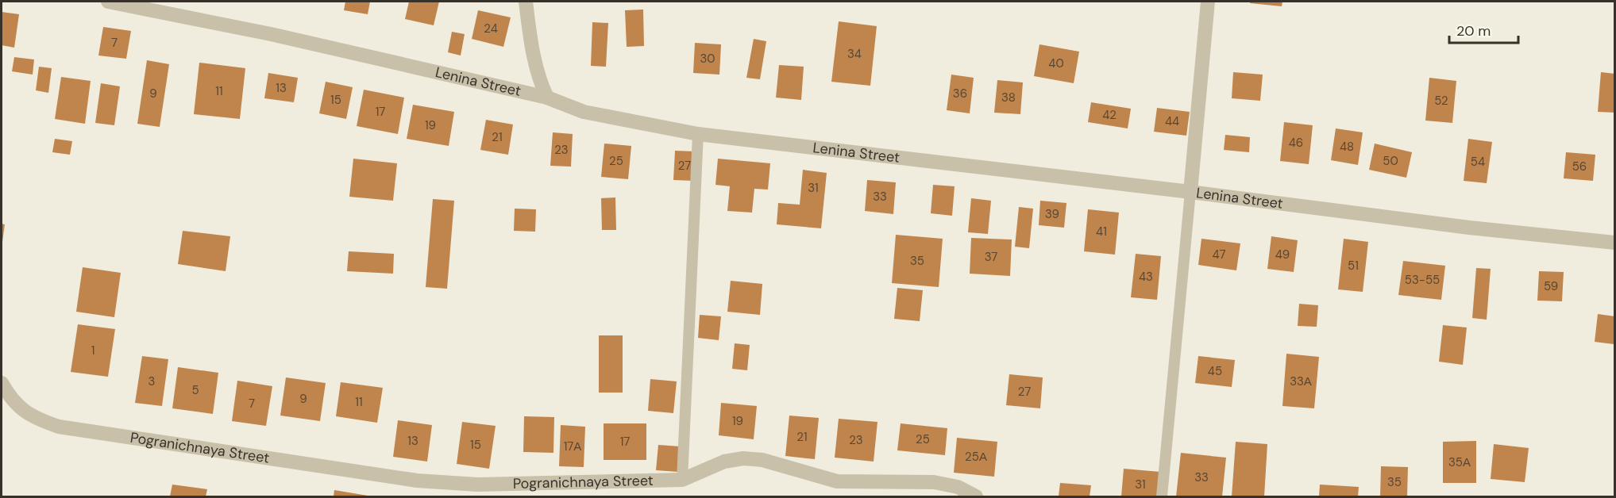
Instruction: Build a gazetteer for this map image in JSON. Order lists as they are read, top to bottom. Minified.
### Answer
{"streets":{"street":["Lenina Street","Pogranichnaya Street"]},"house_numbers":["24","7","34","30","40","13","11","9","36","38","15","52","17","42","44","19","21","46","48","23","25","50","54","27","56","31","33","39","41","47","49","37","35","51","43","53-55","59","1","45","3","33А","5","27","9","11","7","19","21","25","23","13","17","15","17А","25А","35А","33","35","31"],"scale_bar":"20 m"}
